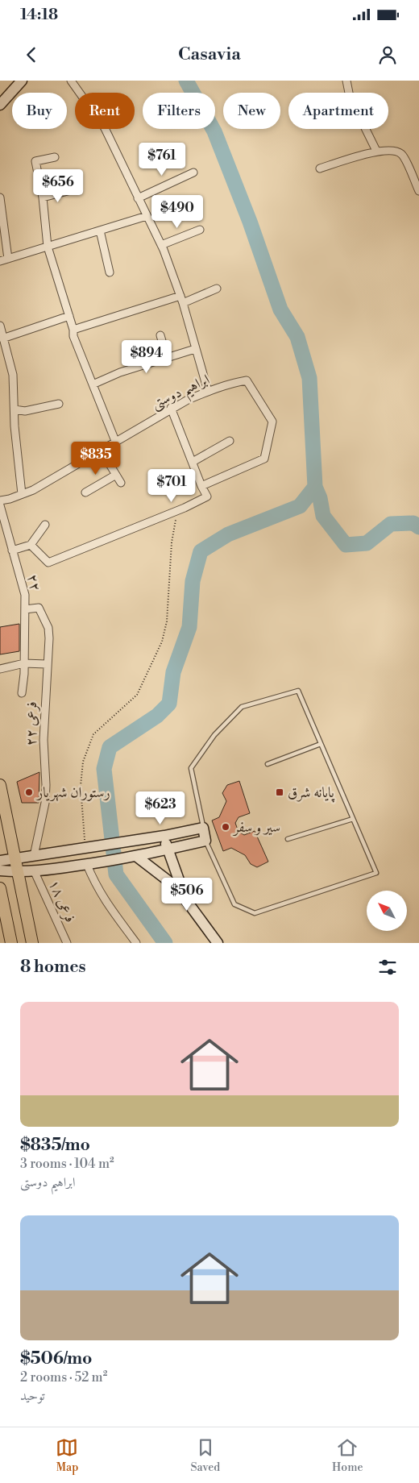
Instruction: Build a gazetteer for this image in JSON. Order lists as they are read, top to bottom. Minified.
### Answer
{"streets":{"street":["ابراهیم دوستی","۲۲","فرعی ۲۲","فرعی ۱۸"]},"crossings":[["۲۲","فرعی ۲۲"]],"places":{"other":["رستوران شهریار","سیر و سفر"],"transit":["پایانه شرق"]},"north":"top left","page":{"status":"14:18","header":"Casavia","chip":["Buy","Rent","Filters","New","Apartment"],"price":["$761","$656","$490","$894","$835","$701","$623","$506"],"heading":"8 homes","list":[{"name":"$835/mo","note":"3 rooms · 104 m² · ابراهیم دوستی"},{"name":"$506/mo","note":"2 rooms · 52 m² · توحید"}],"tabs":["Map","Saved","Home"]}}
